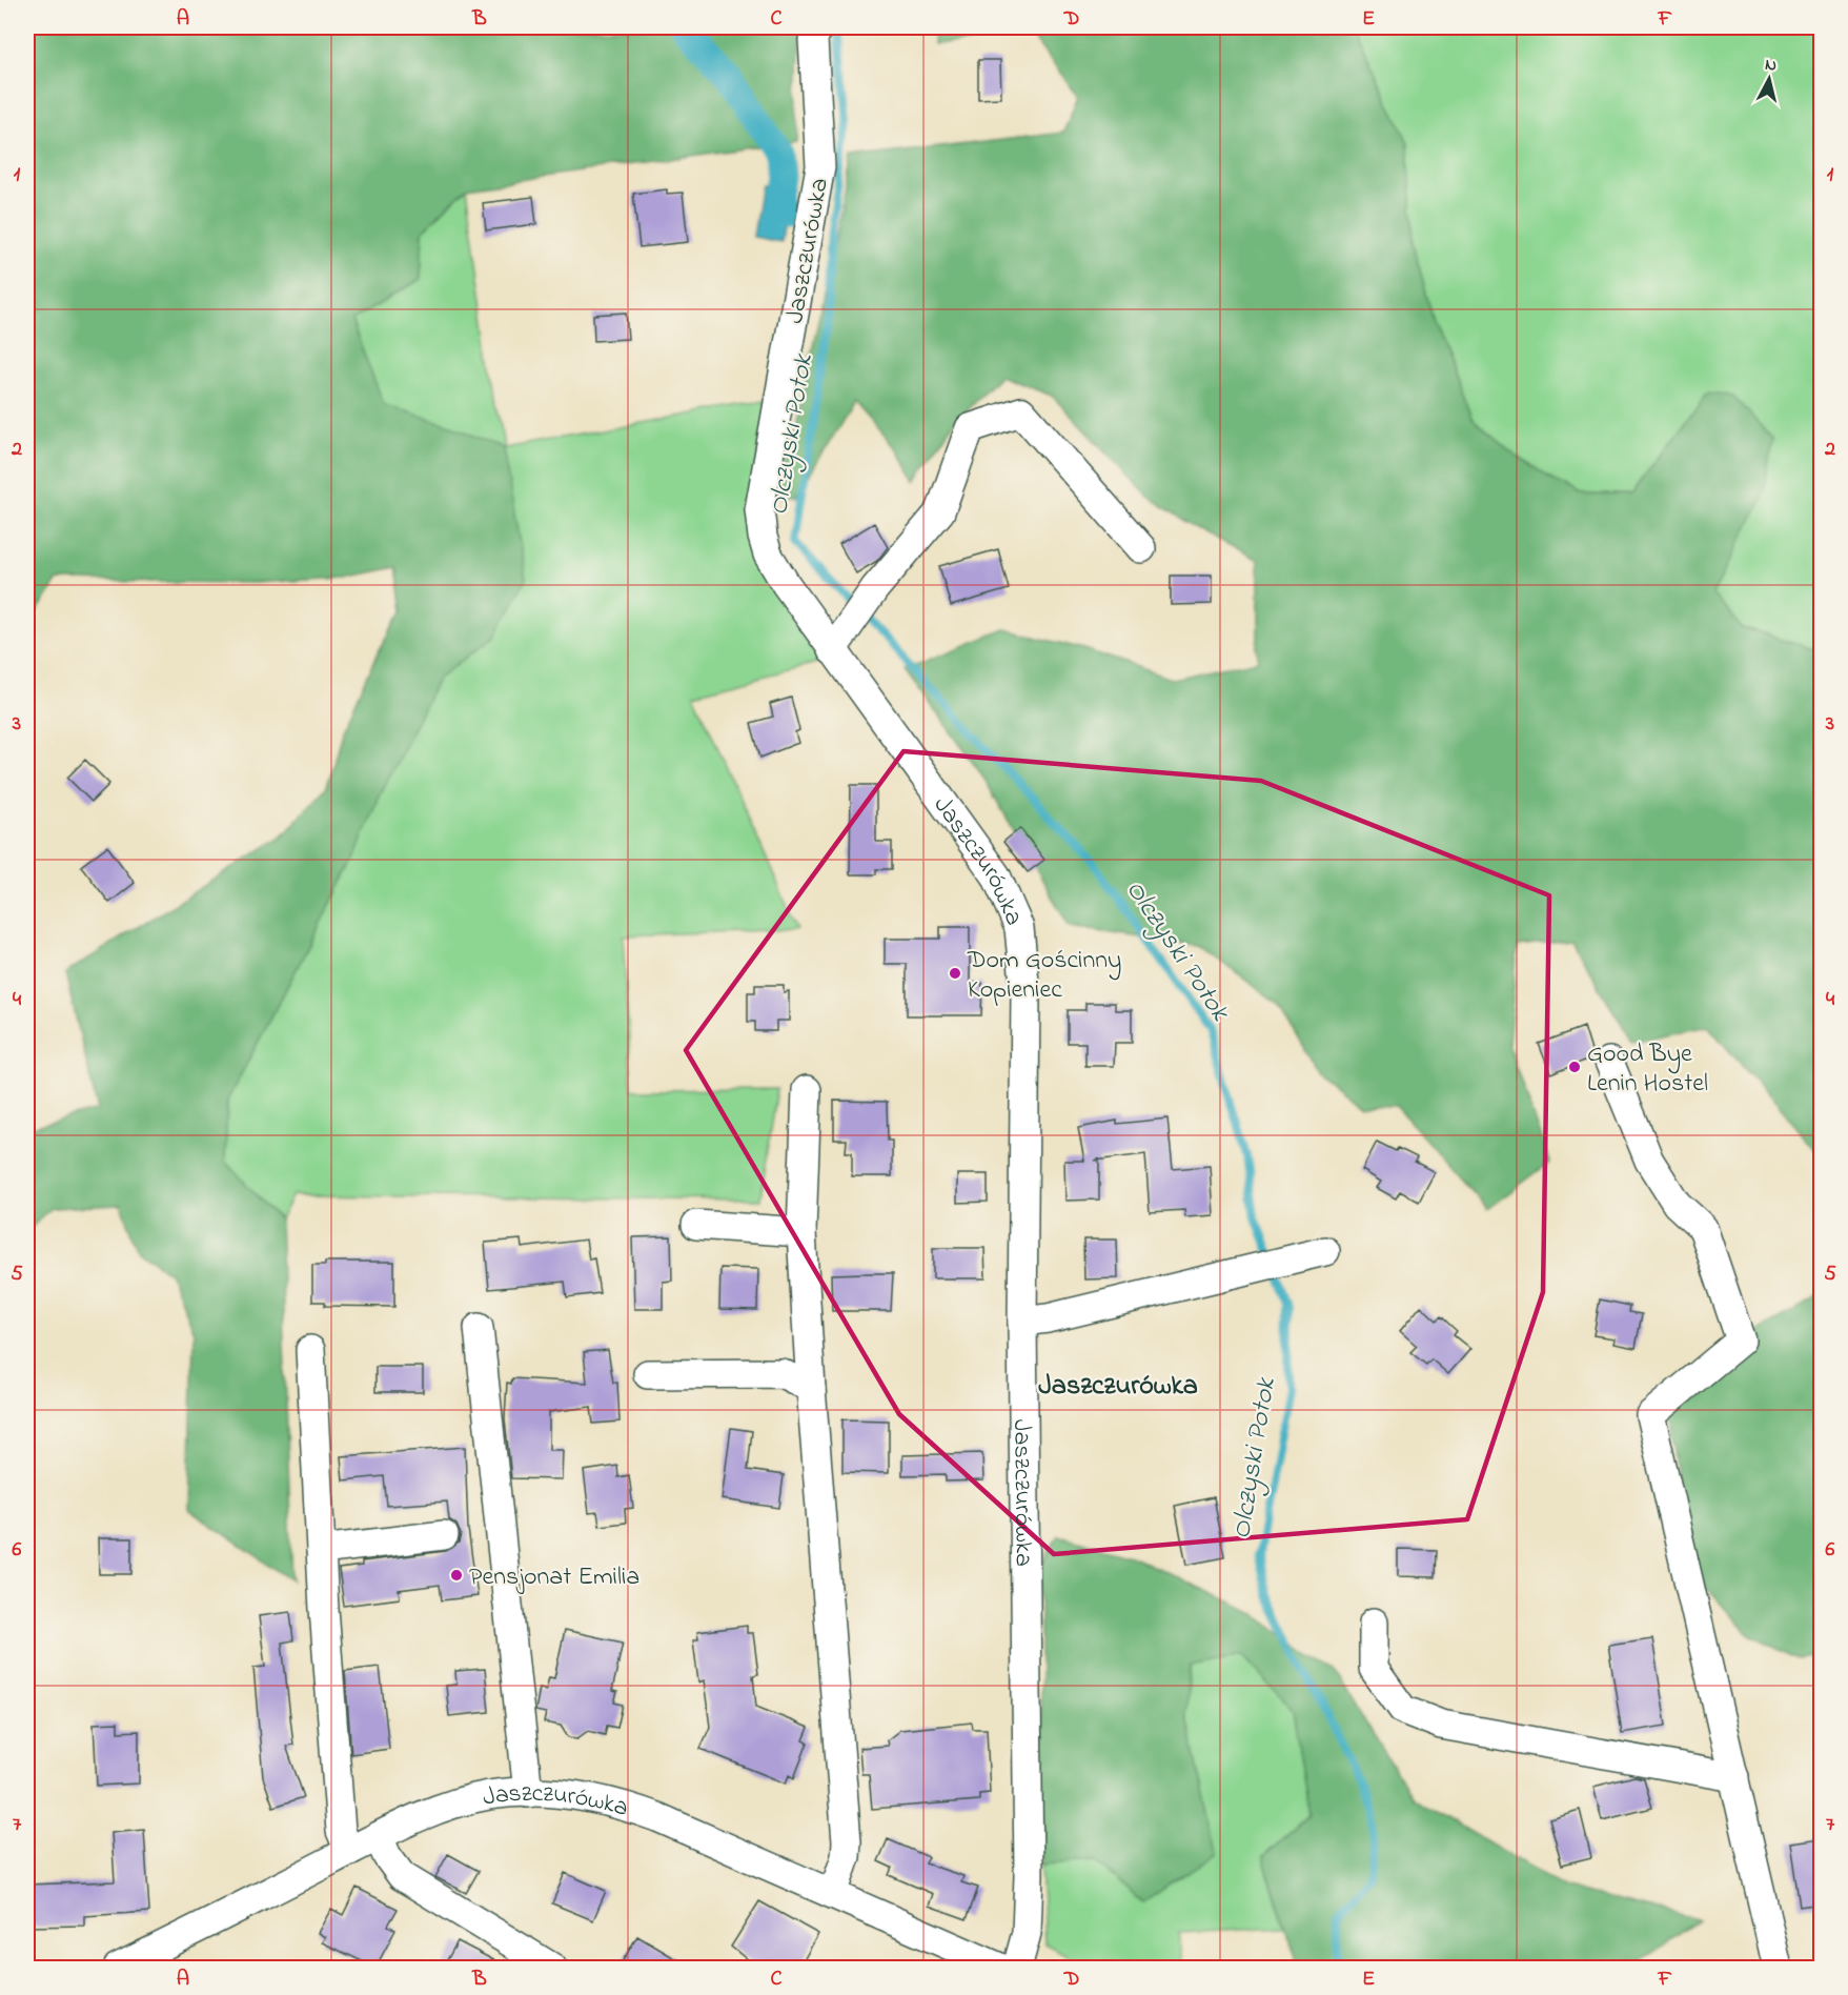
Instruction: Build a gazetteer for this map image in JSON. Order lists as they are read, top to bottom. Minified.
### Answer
{"streets":{"street":["Jaszczurówka"]},"districts":["Jaszczurówka"],"water":["Olczyski Potok"],"places":["Dom Gościnny Kopieniec","Good Bye Lenin Hostel","Pensjonat Emilia"],"north":"top","grid":{"columns":["A","B","C","D","E","F"],"rows":["1","2","3","4","5","6","7"]}}
